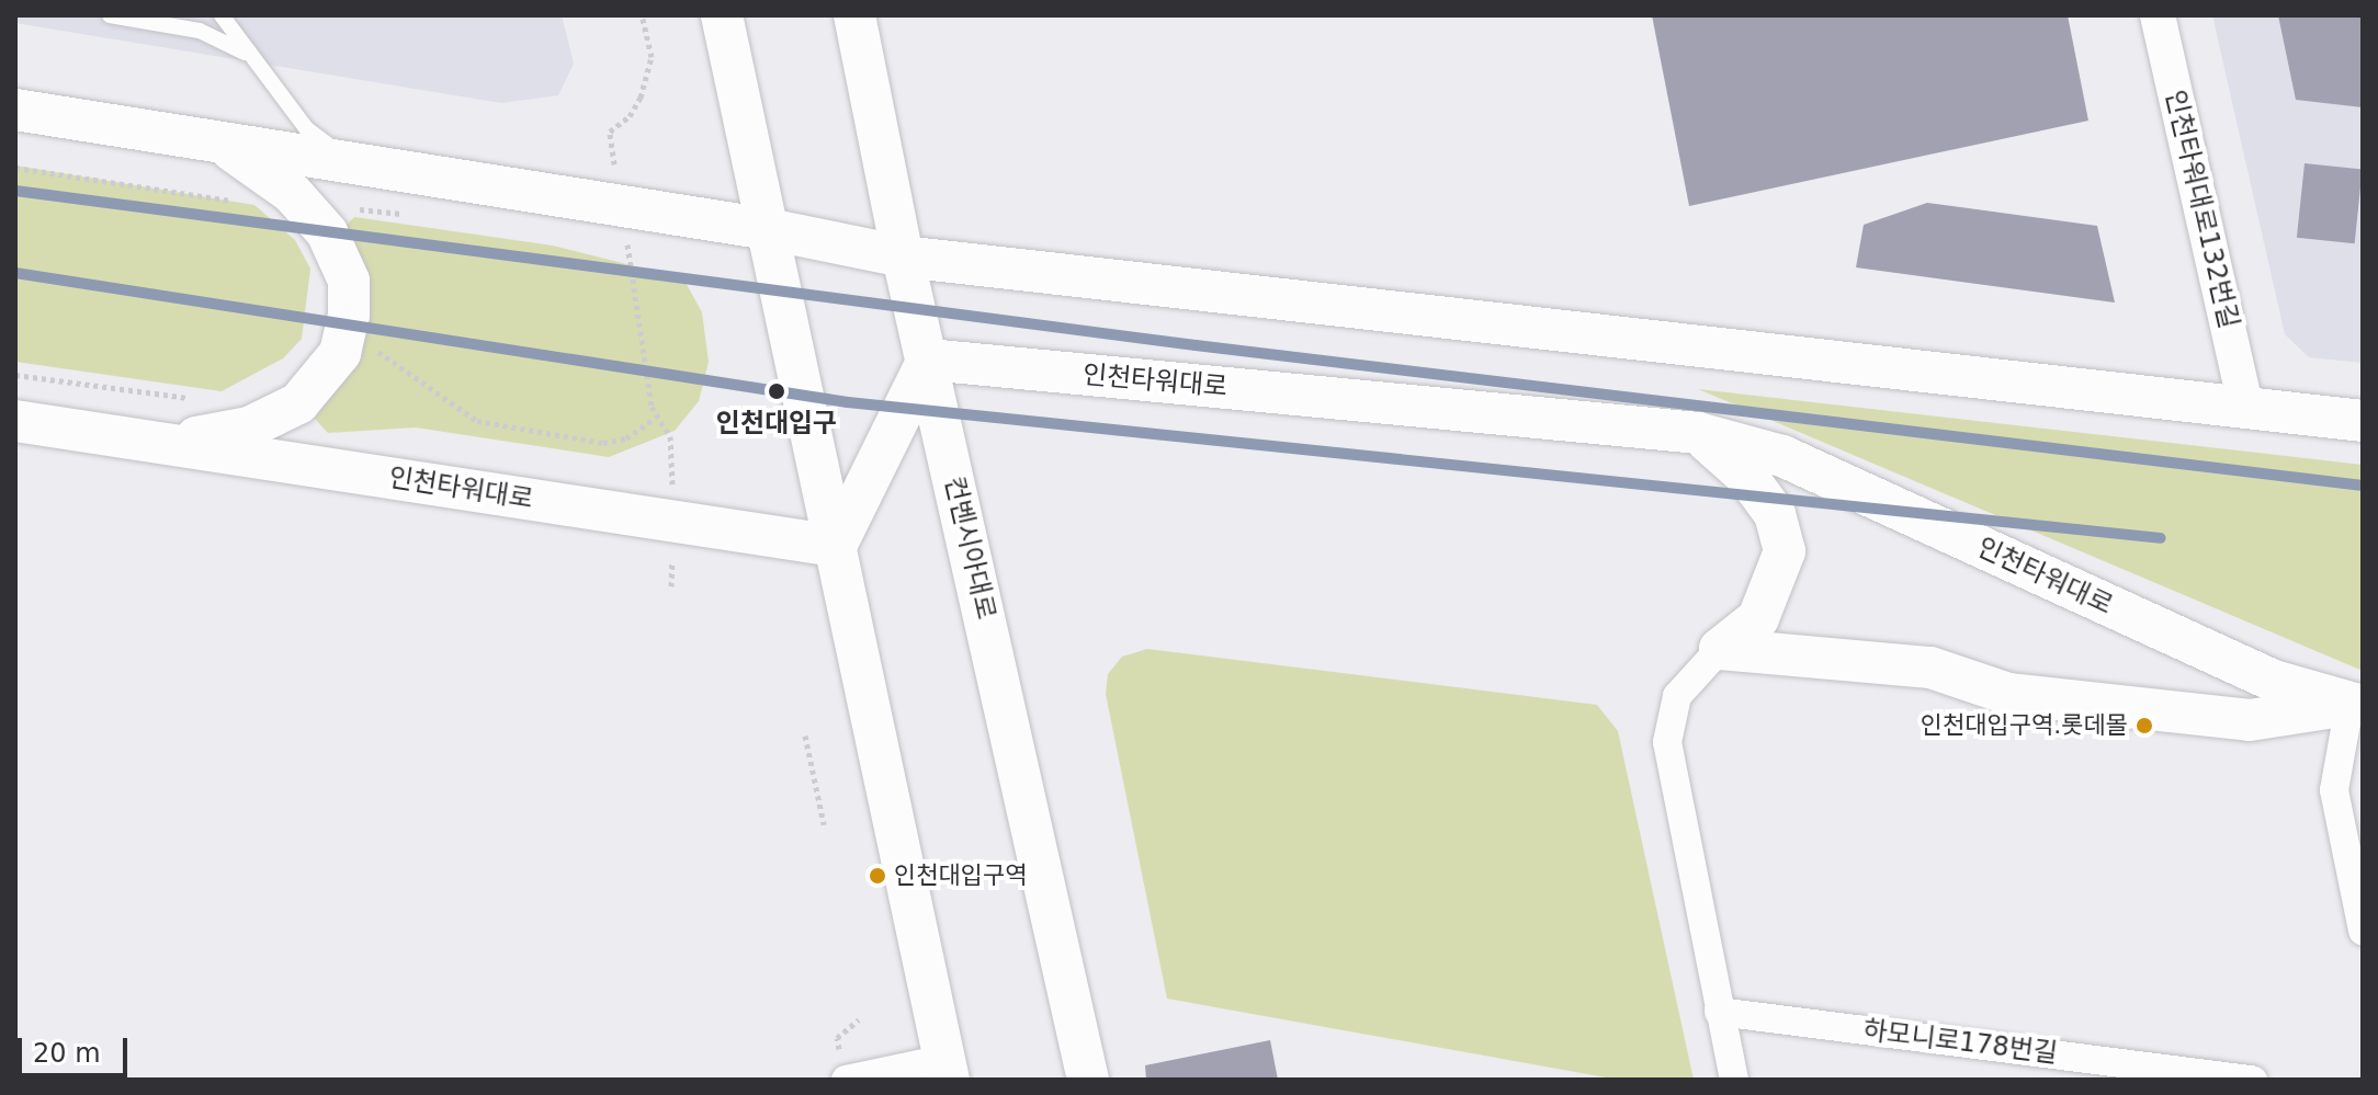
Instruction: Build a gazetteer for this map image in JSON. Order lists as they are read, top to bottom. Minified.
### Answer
{"streets":{"main road":["인천타워대로","컨벤시아대로"],"street":["인천타워대로132번길","하모니로178번길"]},"crossings":[["인천타워대로","컨벤시아대로"]],"places":["인천대입구","인천대입구역.롯데몰","인천대입구역"],"scale_bar":"20 m"}
